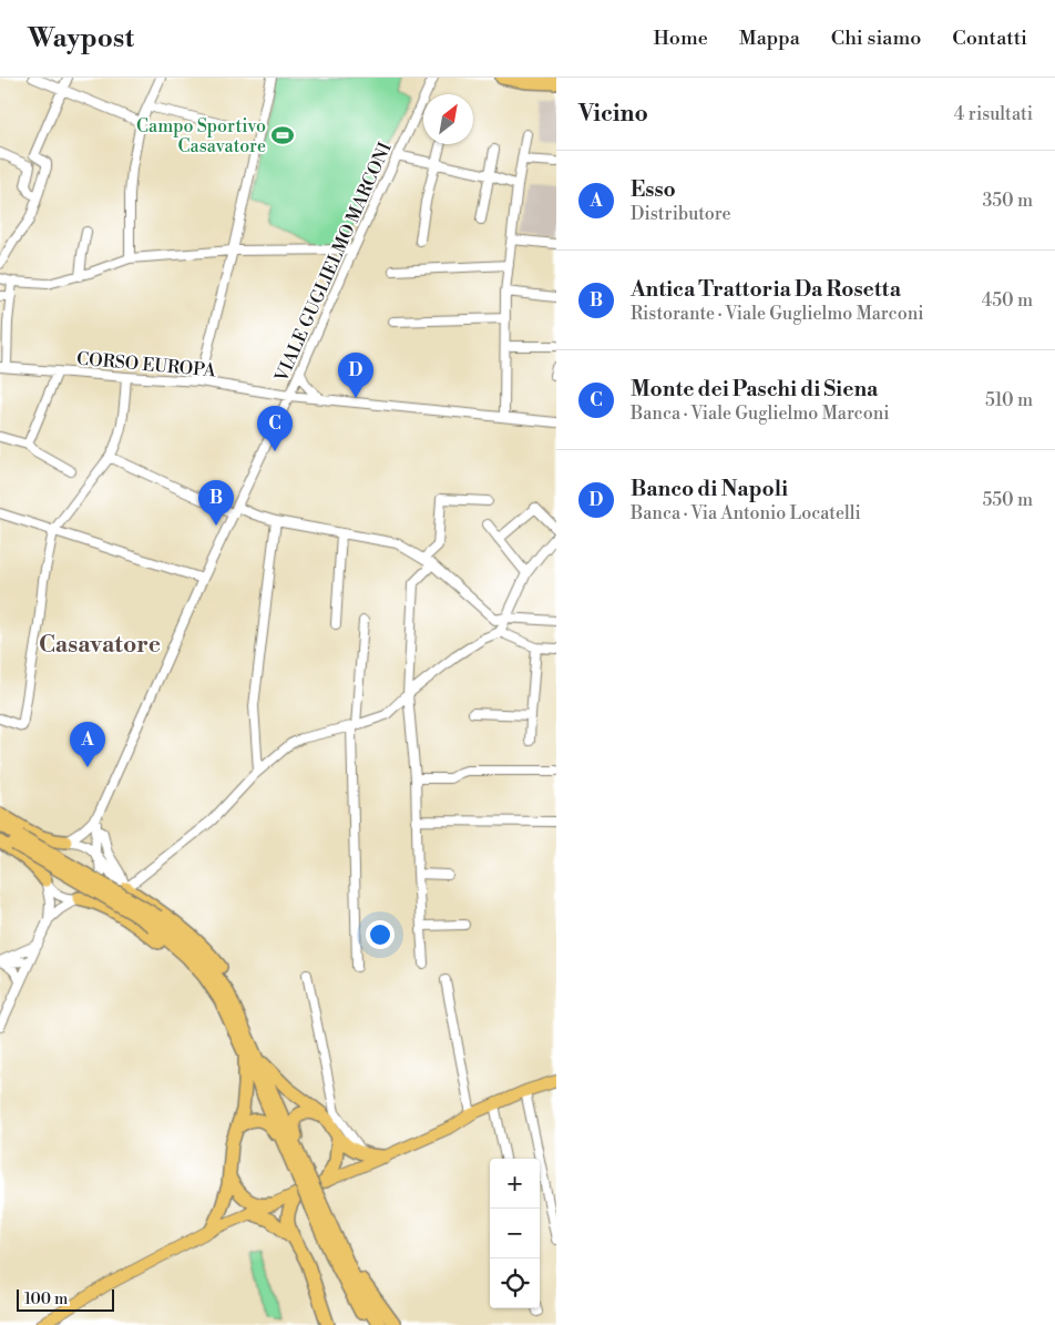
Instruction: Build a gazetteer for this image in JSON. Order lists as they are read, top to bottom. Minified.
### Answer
{"streets":{"street":["VIALE GUGLIELMO MARCONI","CORSO EUROPA"]},"crossings":[["VIALE GUGLIELMO MARCONI","CORSO EUROPA"]],"districts":["Casavatore"],"places":{"sports":["Campo Sportivo Casavatore"]},"scale_bar":"100 m","north":"top right","page":{"header":"Waypost","nav":["Home","Mappa","Chi siamo","Contatti"],"heading":["Vicino","4 risultati"],"list":[{"mark":"A","name":"Esso","note":"Distributore","value":"350 m"},{"mark":"B","name":"Antica Trattoria Da Rosetta","note":"Ristorante · Viale Guglielmo Marconi","value":"450 m"},{"mark":"C","name":"Monte dei Paschi di Siena","note":"Banca · Viale Guglielmo Marconi","value":"510 m"},{"mark":"D","name":"Banco di Napoli","note":"Banca · Via Antonio Locatelli","value":"550 m"}],"pins":["D","C","B","A"],"map_buttons":["+","−"],"scale":"100 m"}}
